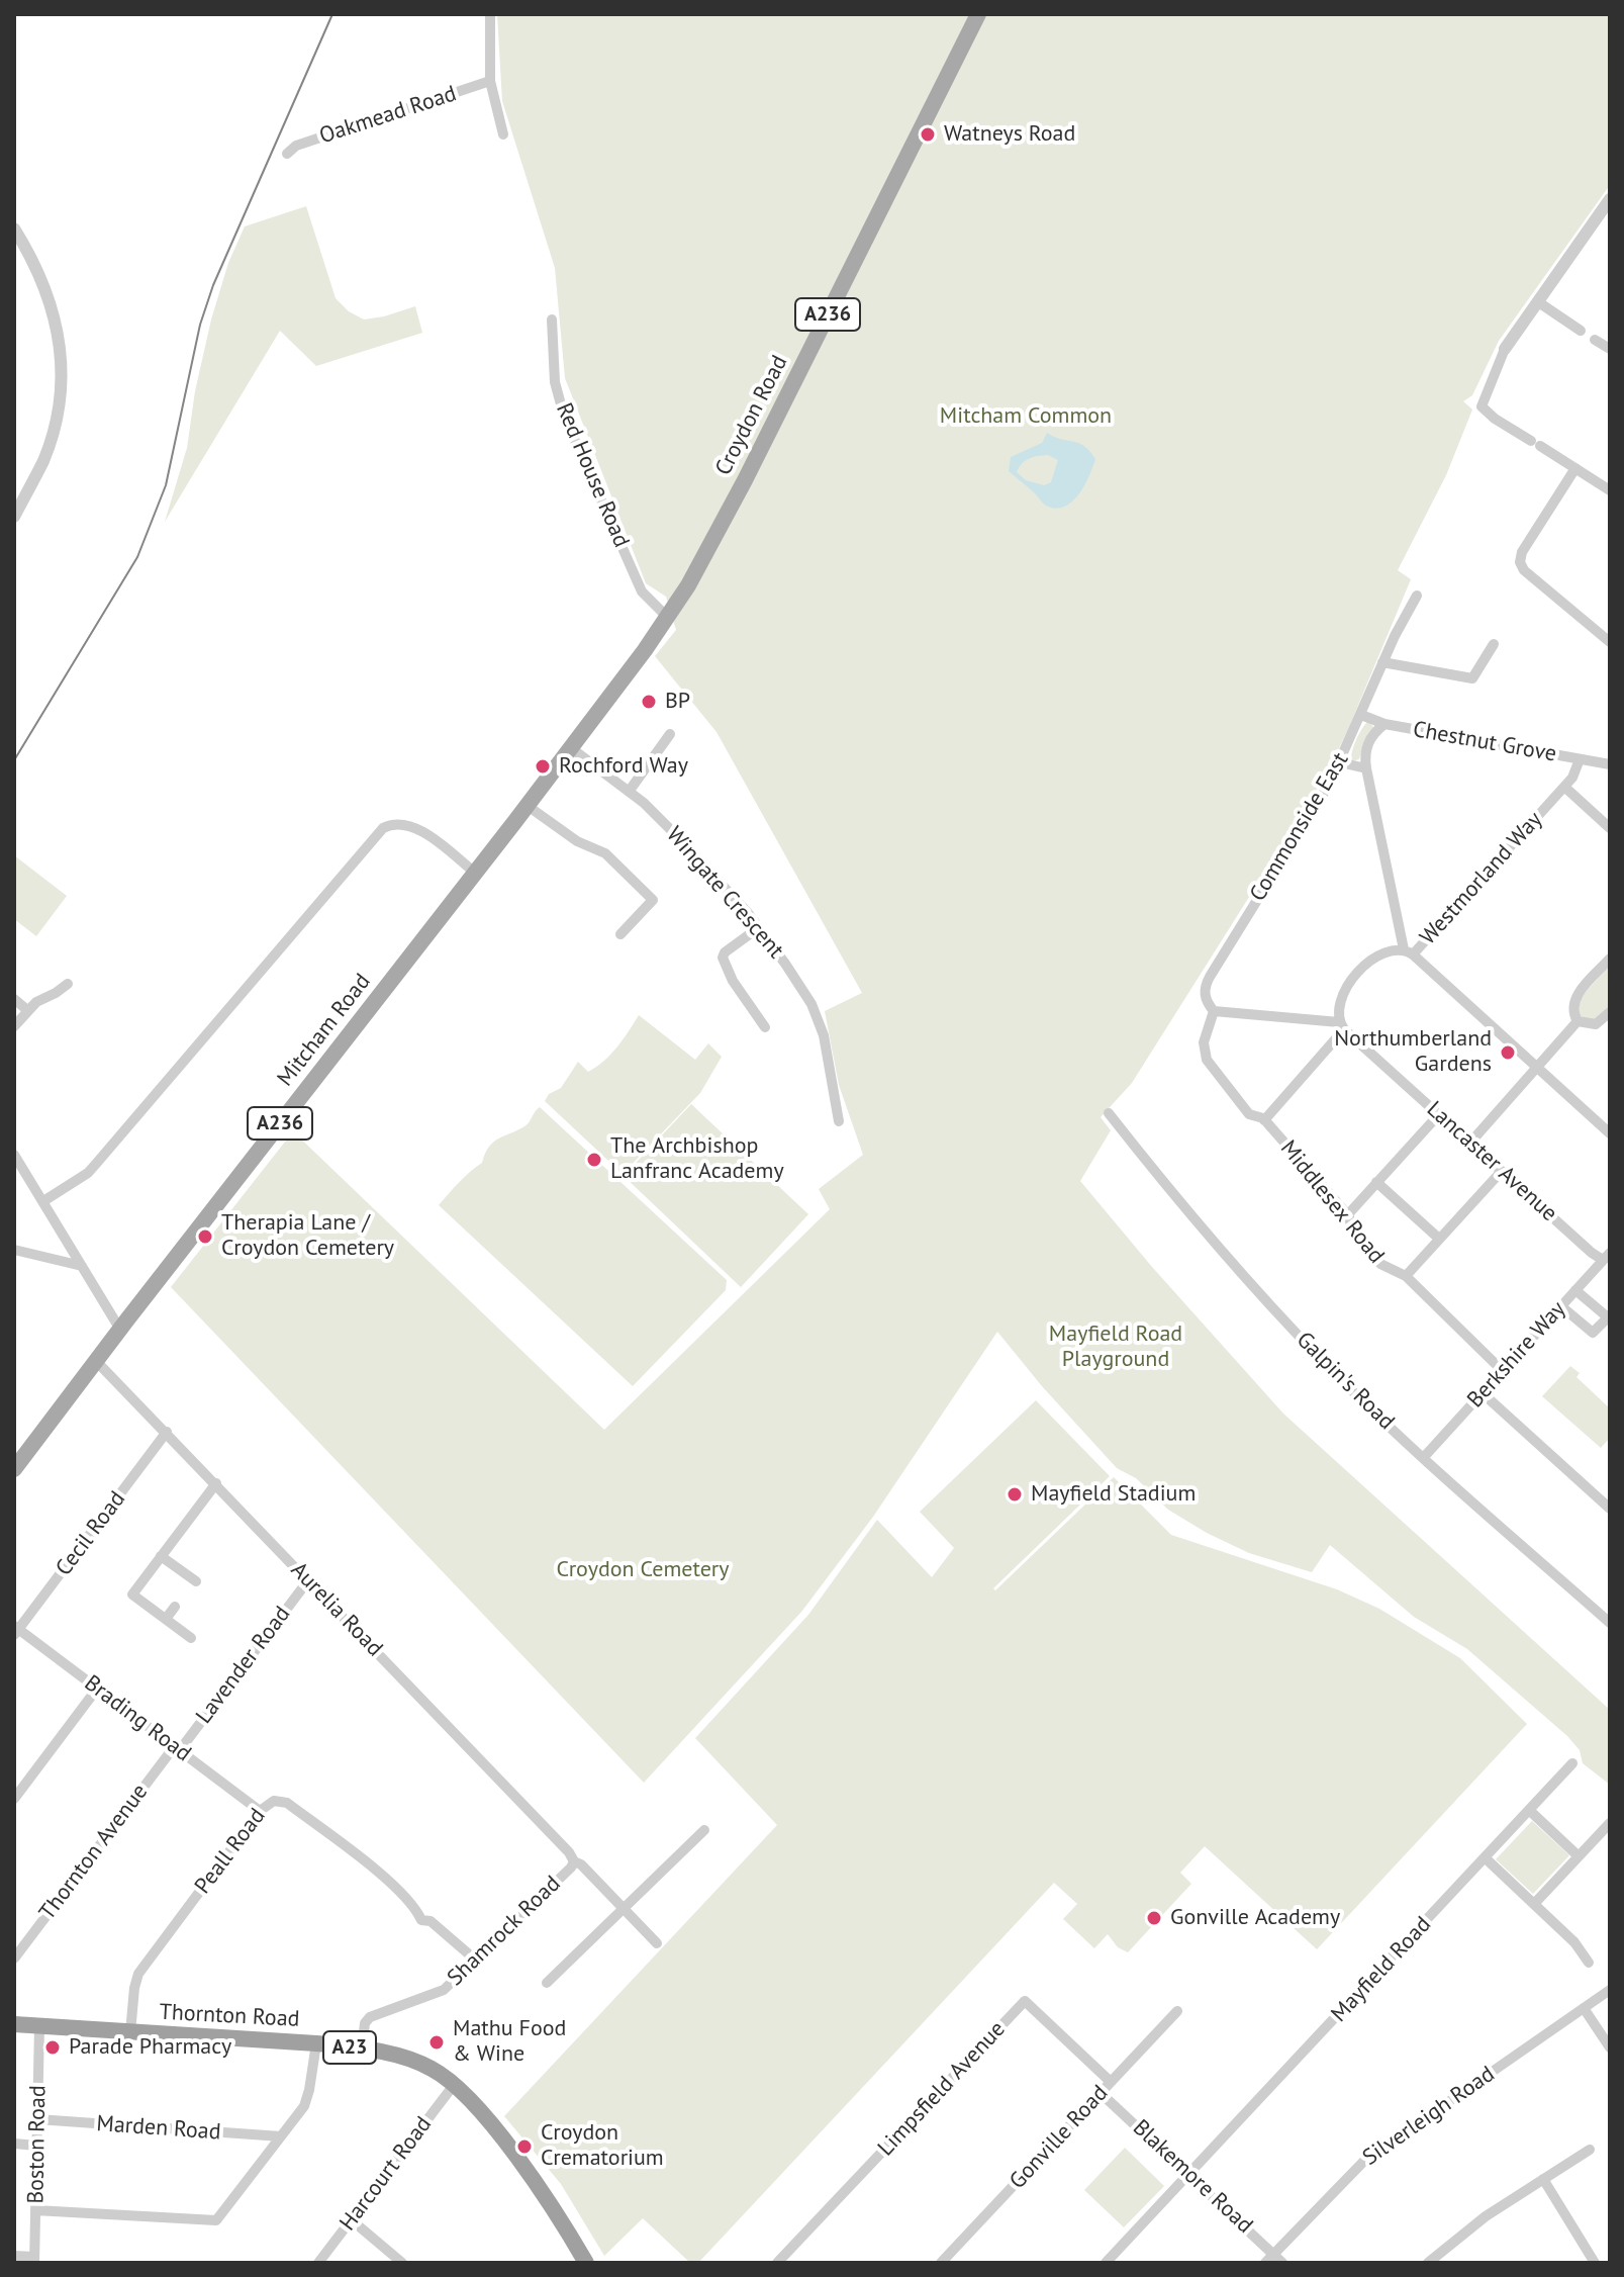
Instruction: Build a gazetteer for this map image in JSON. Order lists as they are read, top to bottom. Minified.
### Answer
{"streets":{"highway":["Thornton Road","A23"],"main road":["A236","Croydon Road","Mitcham Road"],"street":["Oakmead Road","Red House Road","Chestnut Grove","Commonside East","Westmorland Way","Wingate Crescent","Lancaster Avenue","Middlesex Road","Berkshire Way","Galpin's Road","Cecil Road","Aurelia Road","Lavender Road","Brading Road","Peall Road","Thornton Avenue","Shamrock Road","Mayfield Road","Limpsfield Avenue","Silverleigh Road","Marden Road","Gonville Road","Boston Road","Harcourt Road","Blakemore Road"]},"crossings":[["Croydon Road","Red House Road"],["Croydon Road","Mitcham Road"],["Red House Road","Mitcham Road"],["Chestnut Grove","Commonside East"],["Chestnut Grove","Westmorland Way"],["Commonside East","Middlesex Road"],["Westmorland Way","Lancaster Avenue"],["Westmorland Way","Middlesex Road"],["Wingate Crescent","Mitcham Road"],["Mitcham Road","Aurelia Road"],["Lancaster Avenue","Berkshire Way"],["Middlesex Road","Berkshire Way"],["Berkshire Way","Galpin's Road"],["Cecil Road","Aurelia Road"],["Cecil Road","Brading Road"],["Aurelia Road","Lavender Road"],["Aurelia Road","Shamrock Road"],["Lavender Road","Brading Road"],["Lavender Road","Thornton Avenue"],["Brading Road","Peall Road"],["Brading Road","Thornton Avenue"],["Peall Road","Shamrock Road"],["Peall Road","Thornton Road"],["Shamrock Road","Thornton Road"],["Mayfield Road","Blakemore Road"],["Thornton Road","Boston Road"],["Thornton Road","Harcourt Road"],["Limpsfield Avenue","Gonville Road"],["Silverleigh Road","Blakemore Road"],["Marden Road","Boston Road"],["Gonville Road","Blakemore Road"]],"parks":["Mitcham Common","Mayfield Road Playground","Croydon Cemetery"],"places":["Watneys Road","BP","Rochford Way","Northumberland Gardens","The Archbishop Lanfranc Academy","Therapia Lane / Croydon Cemetery","Mayfield Stadium","Gonville Academy","Mathu Food & Wine","Parade Pharmacy","Croydon Crematorium"]}
